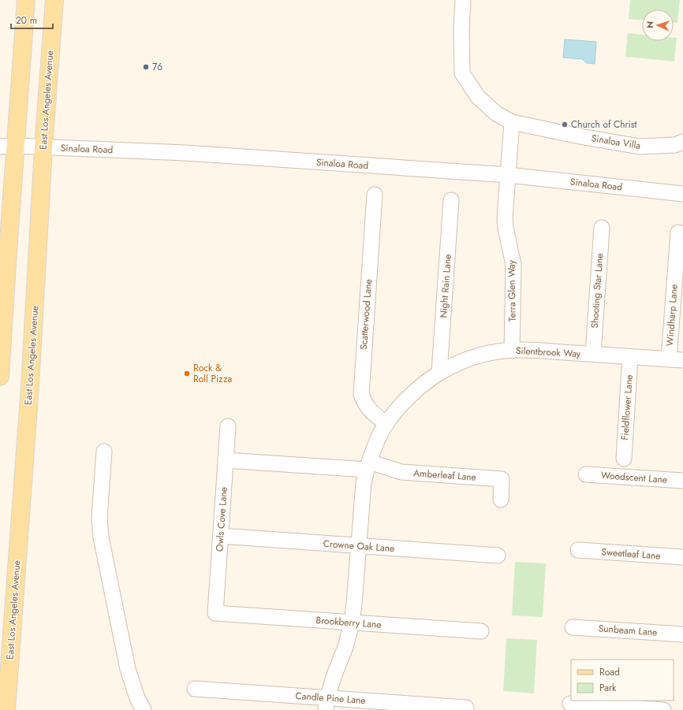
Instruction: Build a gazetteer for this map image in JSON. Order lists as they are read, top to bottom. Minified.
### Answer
{"streets":{"main road":["East Los Angeles Avenue"],"street":["Sinaloa Villa","Sinaloa Road","Night Rain Lane","Terra Glen Way","Shooting Star Lane","Scatterwood Lane","Windharp Lane","Silentbrook Way","Fieldflower Lane","Amberleaf Lane","Woodscent Lane","Owls Cove Lane","Crowne Oak Lane","Sweetleaf Lane","Brookberry Lane","Sunbeam Lane","Candle Pine Lane"]},"crossings":[["East Los Angeles Avenue","Sinaloa Road"],["Sinaloa Road","Terra Glen Way"],["Night Rain Lane","Silentbrook Way"],["Terra Glen Way","Silentbrook Way"],["Shooting Star Lane","Silentbrook Way"],["Scatterwood Lane","Silentbrook Way"],["Windharp Lane","Silentbrook Way"],["Silentbrook Way","Fieldflower Lane"],["Silentbrook Way","Amberleaf Lane"],["Silentbrook Way","Crowne Oak Lane"],["Silentbrook Way","Brookberry Lane"],["Silentbrook Way","Candle Pine Lane"],["Amberleaf Lane","Owls Cove Lane"],["Owls Cove Lane","Crowne Oak Lane"],["Owls Cove Lane","Brookberry Lane"]],"places":["76","Church of Christ","Rock & Roll Pizza"],"legend":["Road","Park"],"scale_bar":"20 m","north":"left"}
